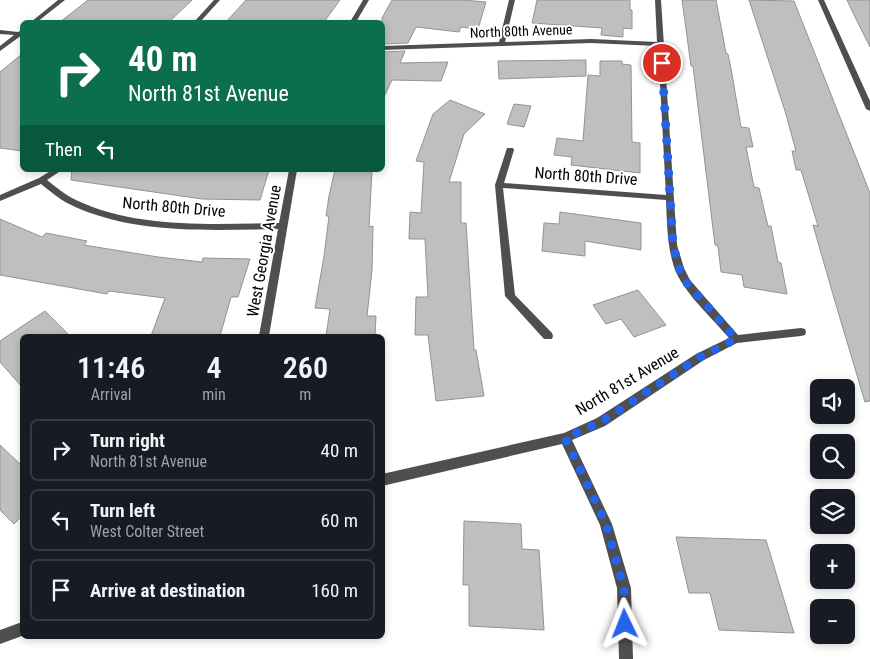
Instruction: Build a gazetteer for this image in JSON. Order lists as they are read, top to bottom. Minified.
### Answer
{"streets":{"street":["North 80th Avenue","North 80th Drive","West Georgia Avenue","North 81st Avenue"]},"crossings":[["North 80th Drive","West Georgia Avenue"]],"page":{"turn":["40 m","North 81st Avenue"],"then":"Then","eta":["11:46","Arrival","4","min","260","m"],"map_buttons":["+","−"],"list":[{"name":"Turn right","note":"North 81st Avenue","value":"40 m"},{"name":"Turn left","note":"West Colter Street","value":"60 m"},{"name":"Arrive at destination","value":"160 m"}]}}
